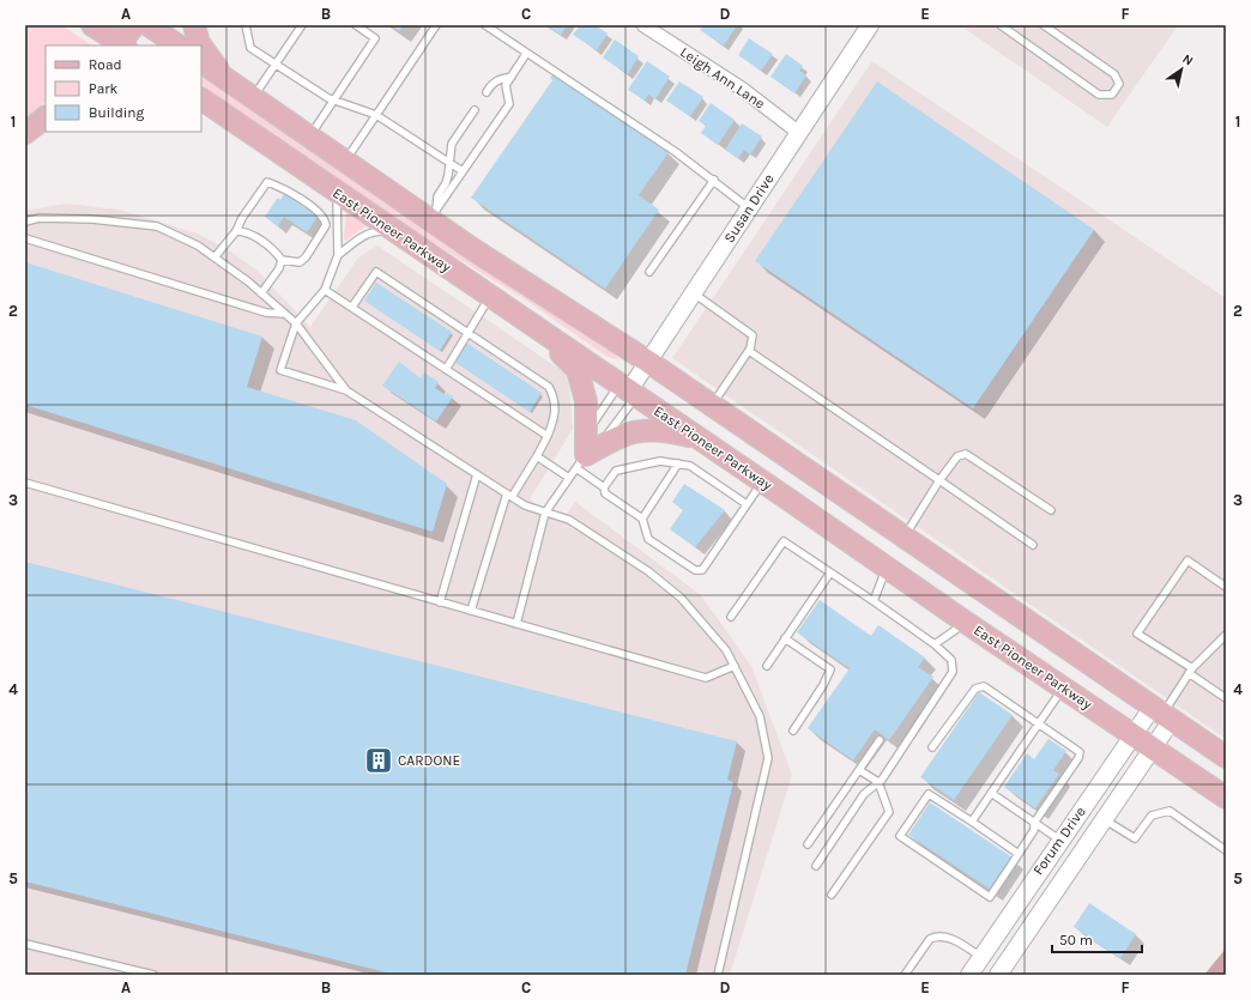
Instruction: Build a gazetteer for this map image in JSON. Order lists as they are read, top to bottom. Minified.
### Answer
{"streets":{"main road":["East Pioneer Parkway"],"street":["Leigh Ann Lane","Susan Drive","Forum Drive"]},"crossings":[["Leigh Ann Lane","Susan Drive"],["Susan Drive","East Pioneer Parkway"],["East Pioneer Parkway","Forum Drive"]],"places":{"building":["CARDONE"]},"legend":["Road","Park","Building"],"scale_bar":"50 m","north":"top right","grid":{"columns":["A","B","C","D","E","F"],"rows":["1","2","3","4","5"]}}
